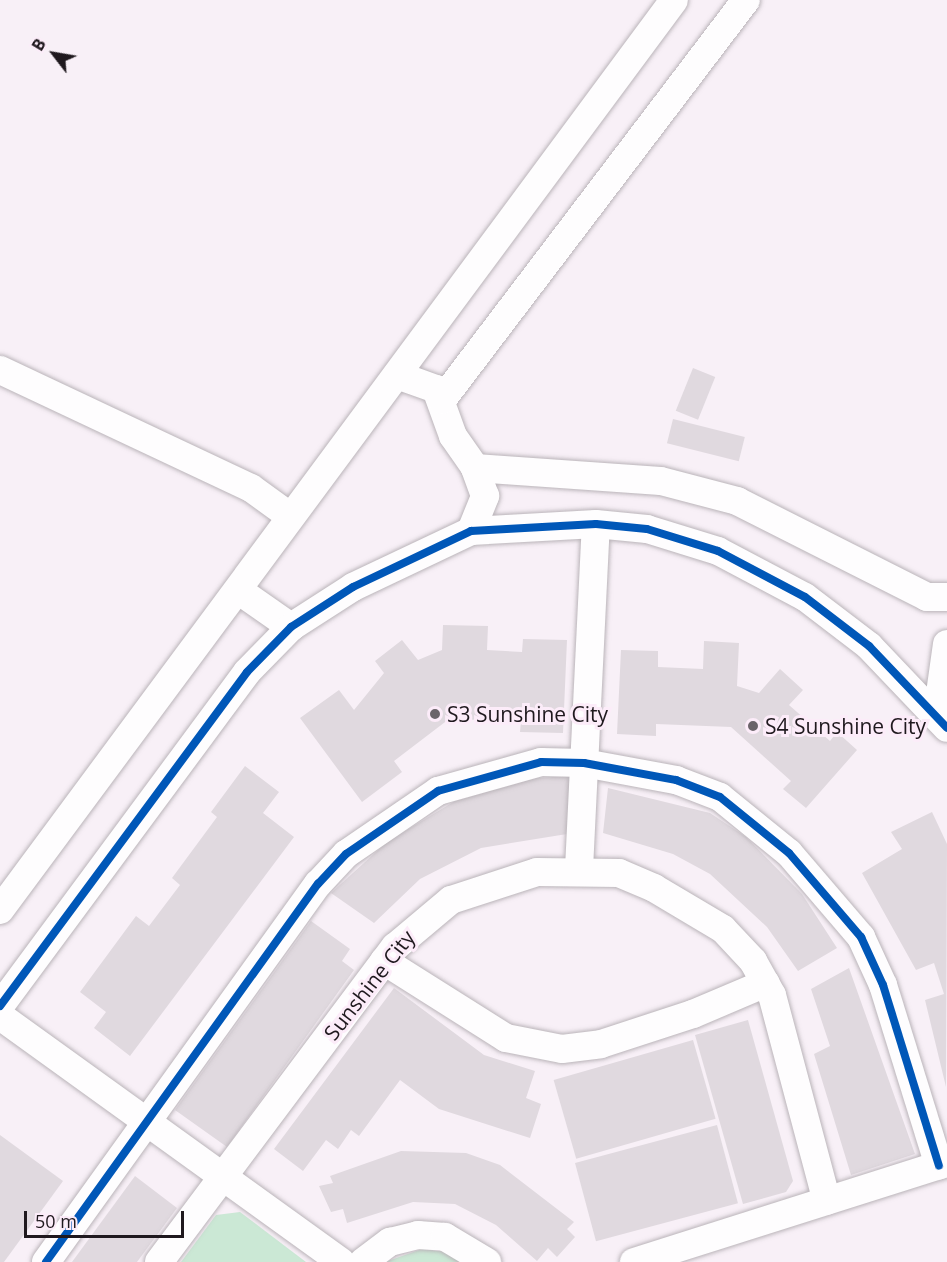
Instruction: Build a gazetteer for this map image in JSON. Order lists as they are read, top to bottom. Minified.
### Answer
{"streets":{"street":["Sunshine City"]},"places":["S3 Sunshine City","S4 Sunshine City"],"scale_bar":"50 m","north":"top left"}
